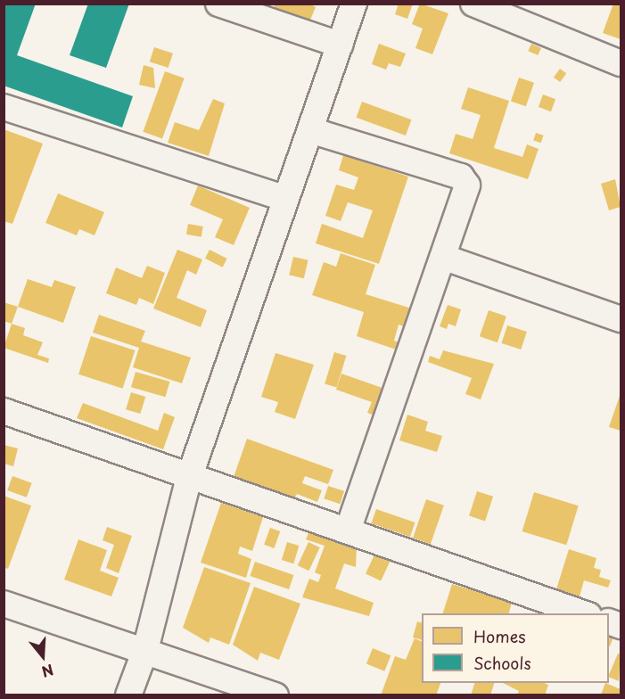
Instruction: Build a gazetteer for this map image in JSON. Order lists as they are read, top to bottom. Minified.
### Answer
{"legend":["Homes","Schools"],"north":"bottom"}
